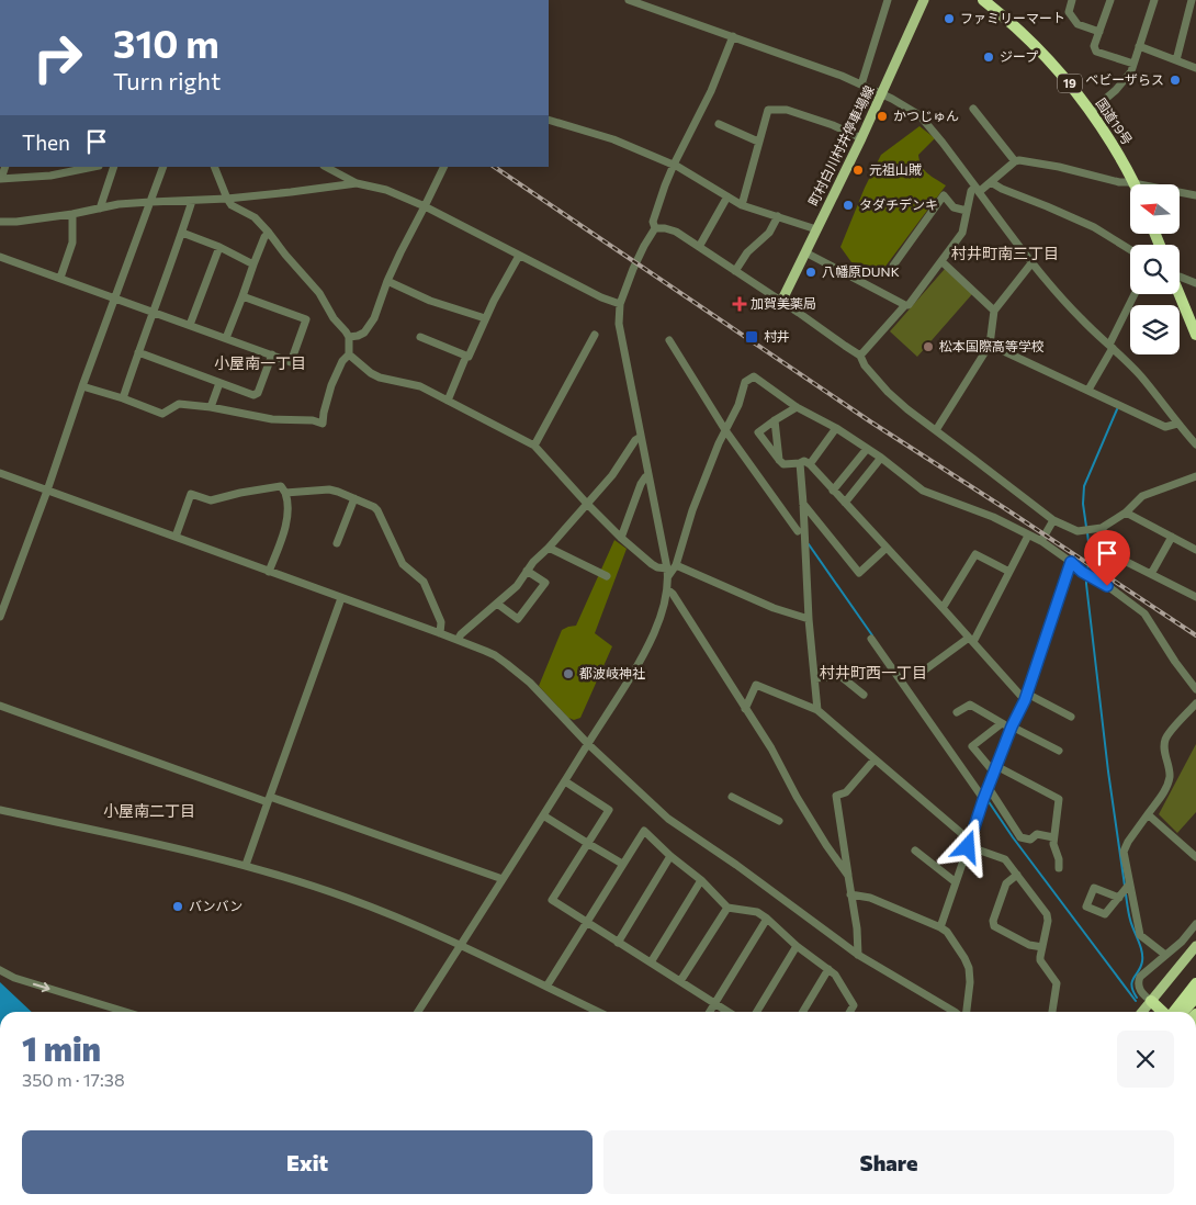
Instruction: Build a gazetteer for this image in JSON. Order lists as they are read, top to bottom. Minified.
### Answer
{"streets":{"highway":["19","国道19号"],"main road":["町村白川村井停車場線"]},"districts":["村井町南三丁目","小屋南一丁目","村井町西一丁目","小屋南二丁目"],"places":{"other":["ファミリーマート","ジープ","ベビーザらス","かつじゅん","元祖山賊","タダチデンキ","八幡原DUNK","松本国際高等学校","都波岐神社","バンバン"],"health":["加賀美薬局"],"transit":["村井"]},"north":"left","page":{"turn":["310 m","Turn right"],"then":"Then","heading":["1 min","350 m · 17:38"],"buttons":["Exit","Share"]}}
